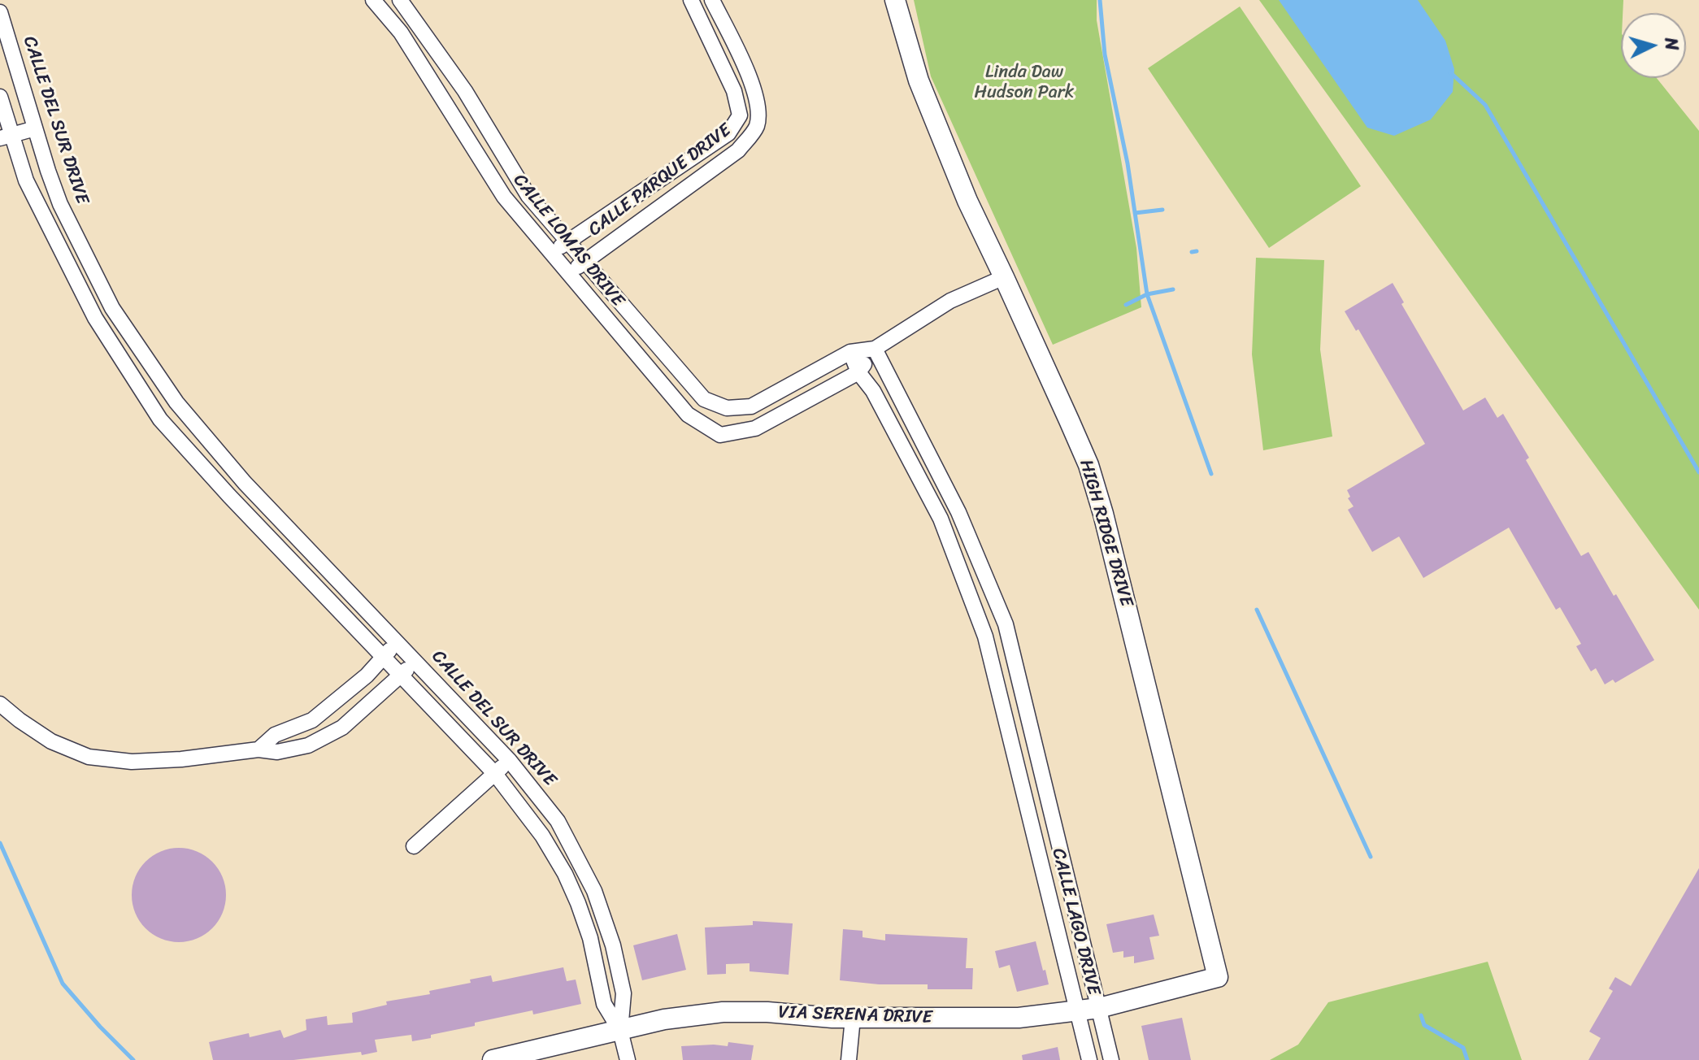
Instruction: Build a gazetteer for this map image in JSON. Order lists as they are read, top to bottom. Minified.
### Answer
{"streets":{"street":["CALLE DEL SUR DRIVE","CALLE PARQUE DRIVE","CALLE LOMAS DRIVE","HIGH RIDGE DRIVE","CALLE LAGO DRIVE","VIA SERENA DRIVE"]},"crossings":[["CALLE DEL SUR DRIVE","VIA SERENA DRIVE"],["CALLE PARQUE DRIVE","CALLE LOMAS DRIVE"],["HIGH RIDGE DRIVE","VIA SERENA DRIVE"],["CALLE LAGO DRIVE","VIA SERENA DRIVE"]],"parks":["Linda Daw Hudson Park"],"north":"right"}
